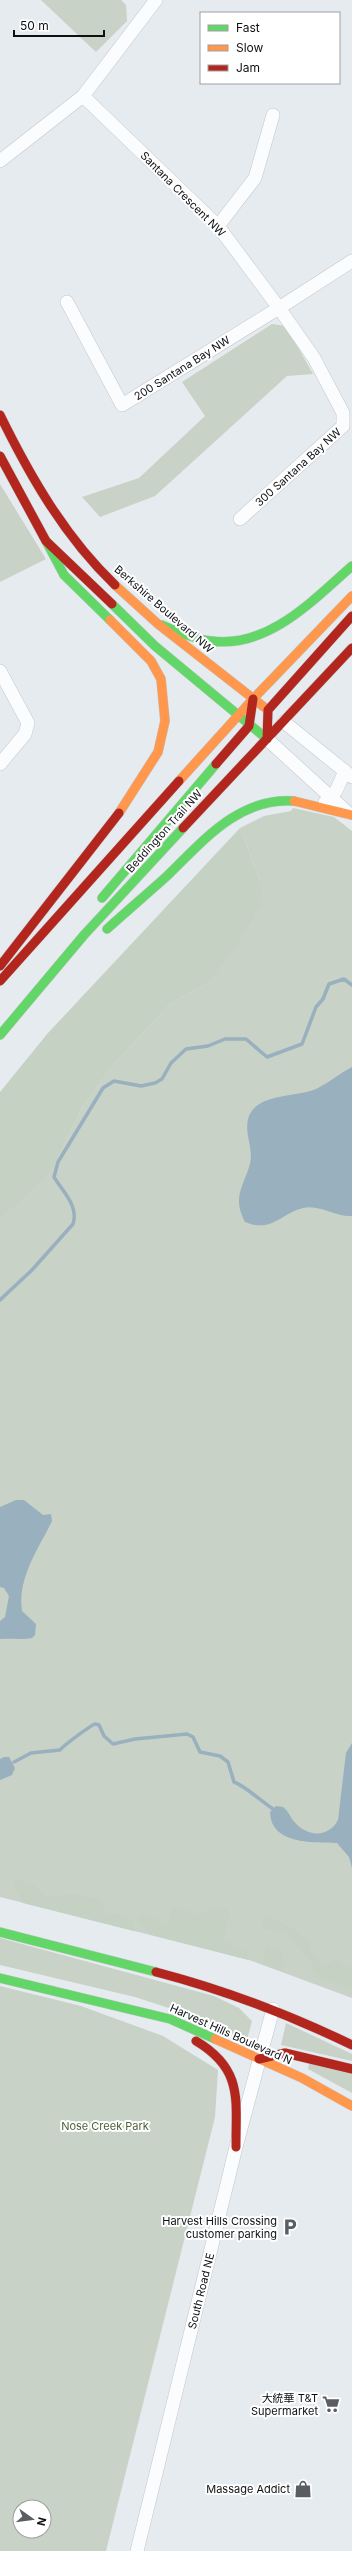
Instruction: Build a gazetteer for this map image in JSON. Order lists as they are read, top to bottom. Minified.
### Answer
{"streets":{"main road":["Berkshire Boulevard NW","Beddington Trail NW","Harvest Hills Boulevard N"],"street":["Santana Crescent NW","200 Santana Bay NW","300 Santana Bay NW","South Road NE"]},"crossings":[["Santana Crescent NW","200 Santana Bay NW"],["Santana Crescent NW","300 Santana Bay NW"],["200 Santana Bay NW","300 Santana Bay NW"],["Berkshire Boulevard NW","Beddington Trail NW"],["Harvest Hills Boulevard N","South Road NE"]],"parks":["Nose Creek Park"],"places":{"parking":["Harvest Hills Crossing customer parking"],"supermarket":["大統華 T&T Supermarket"],"shop":["Massage Addict"]},"legend":["Fast","Slow","Jam"],"scale_bar":"50 m","north":"right"}
